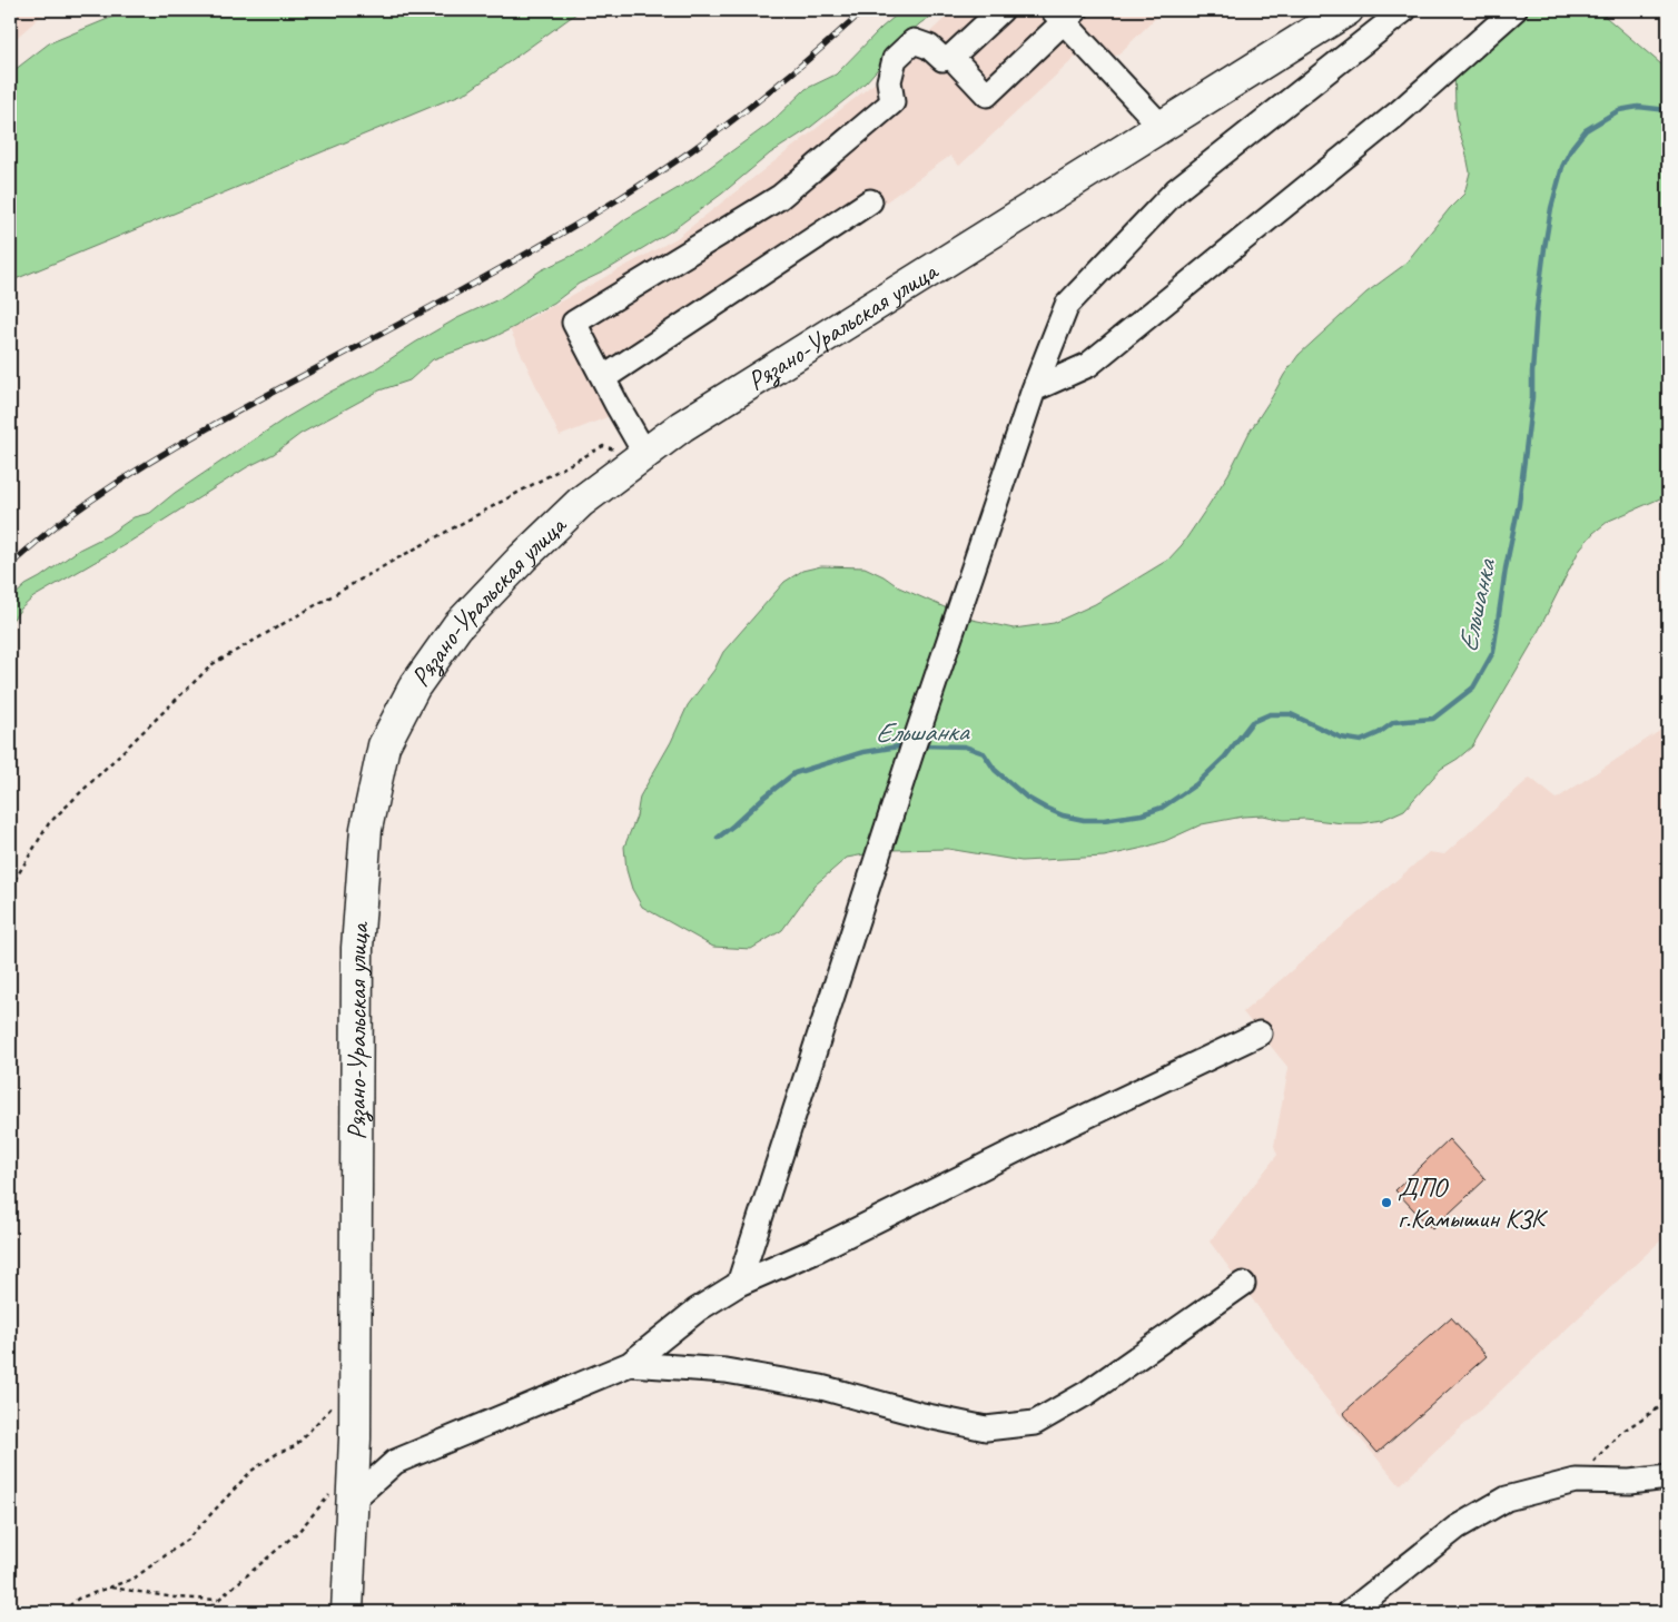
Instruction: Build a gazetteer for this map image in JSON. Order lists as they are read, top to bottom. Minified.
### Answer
{"streets":{"main road":["Рязано-Уральская улица"]},"water":["Ельшанка"],"places":["ДПО г.Камышин КЗК"]}
